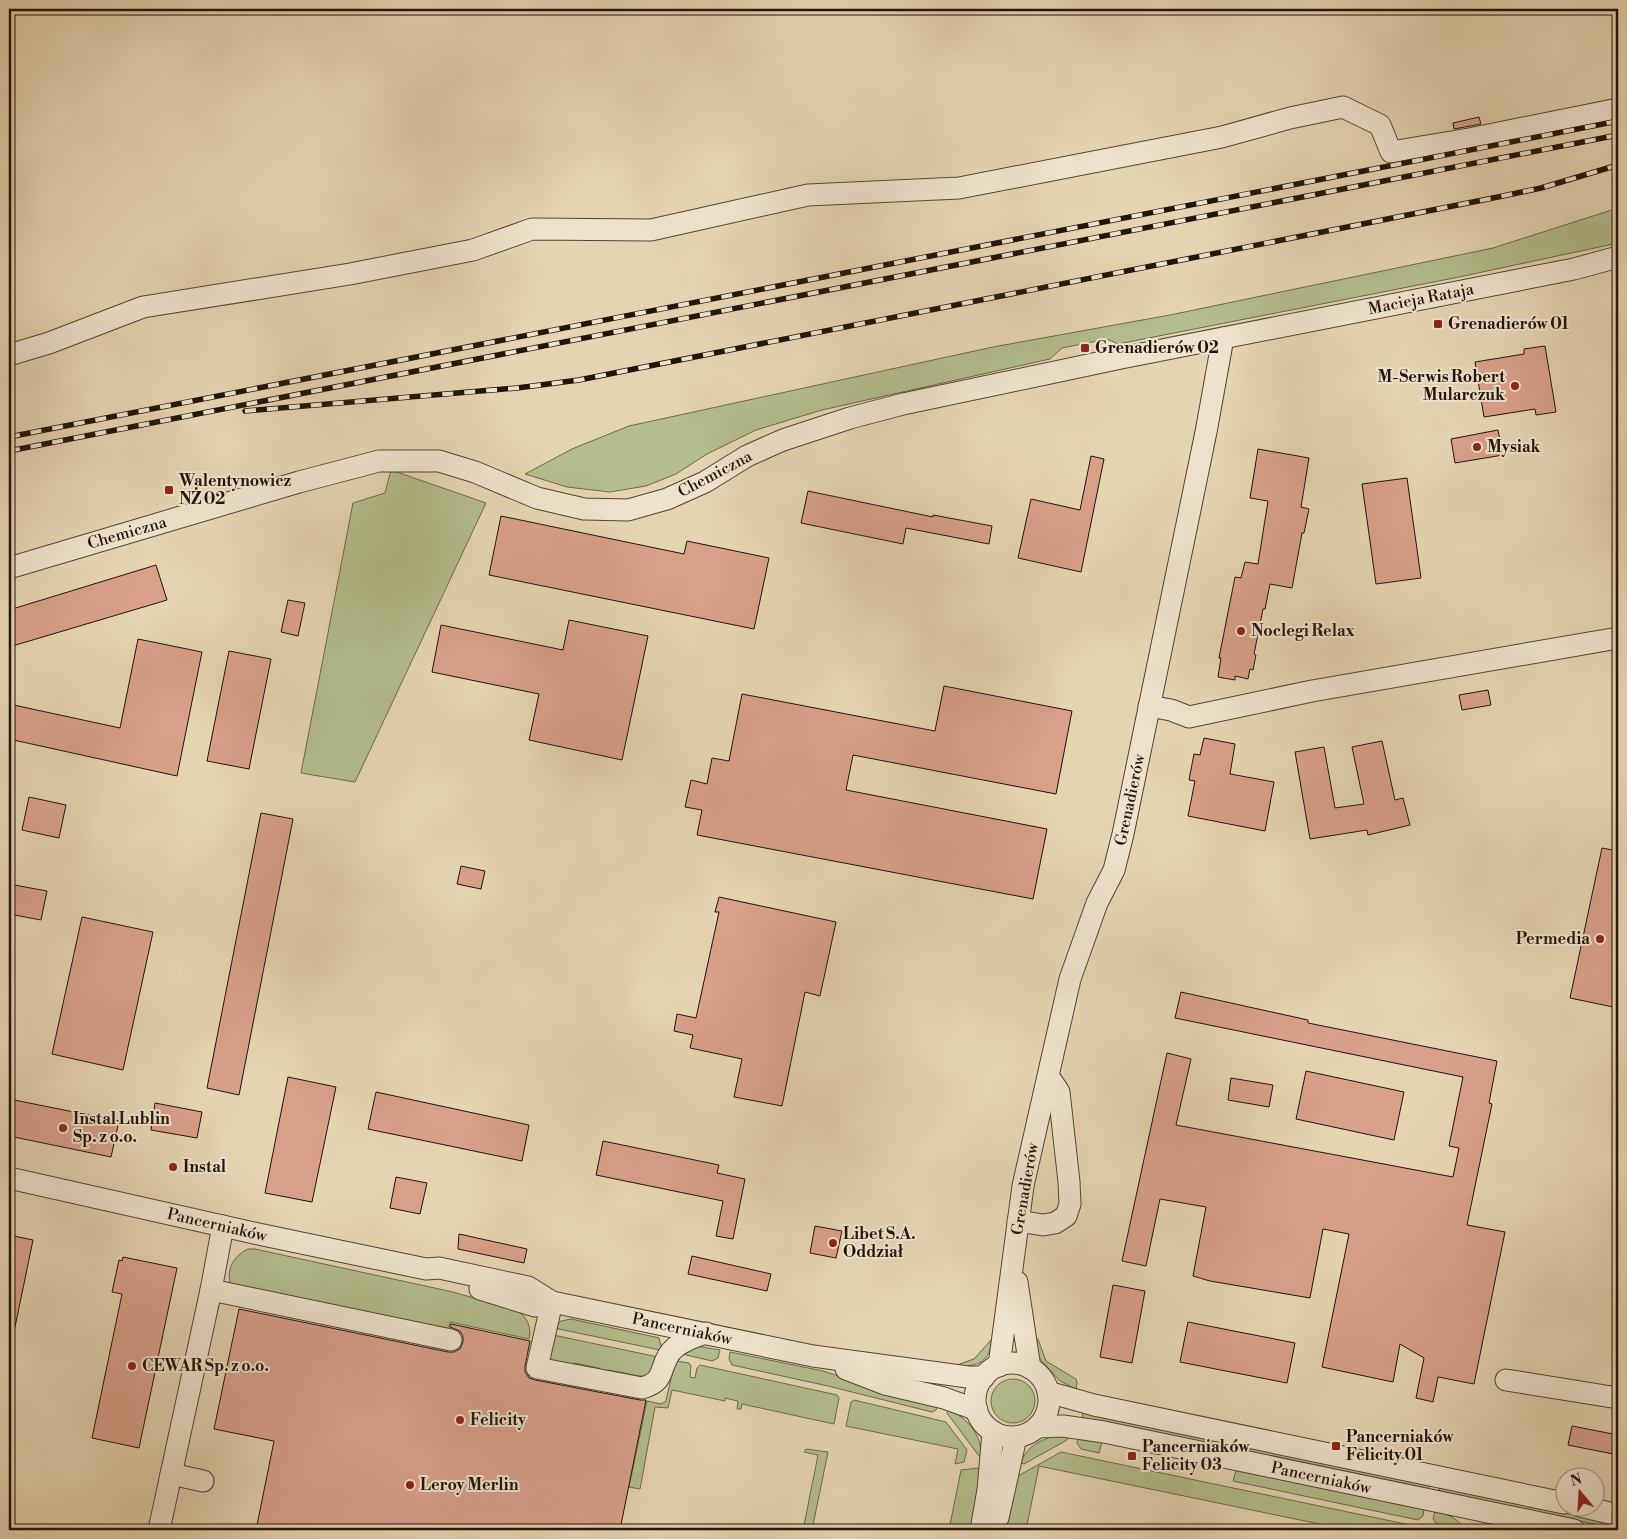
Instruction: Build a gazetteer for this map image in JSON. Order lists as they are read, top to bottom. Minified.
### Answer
{"streets":{"street":["Macieja Rataja","Chemiczna","Grenadierów","Pancerniaków"]},"crossings":[["Macieja Rataja","Chemiczna"],["Macieja Rataja","Grenadierów"],["Chemiczna","Grenadierów"]],"places":{"transit":["Grenadierów 01","Grenadierów 02","Walentynowicz NŻ 02","Pancerniaków Felicity 01","Pancerniaków Felicity 03"],"other":["M-Serwis Robert Mularczuk","Mysiak","Noclegi Relax","Permedia","Instal Lublin Sp. z o.o.","Instal","Libet S.A. Oddział","CEWAR Sp. z o.o.","Felicity","Leroy Merlin"]},"north":"top"}
